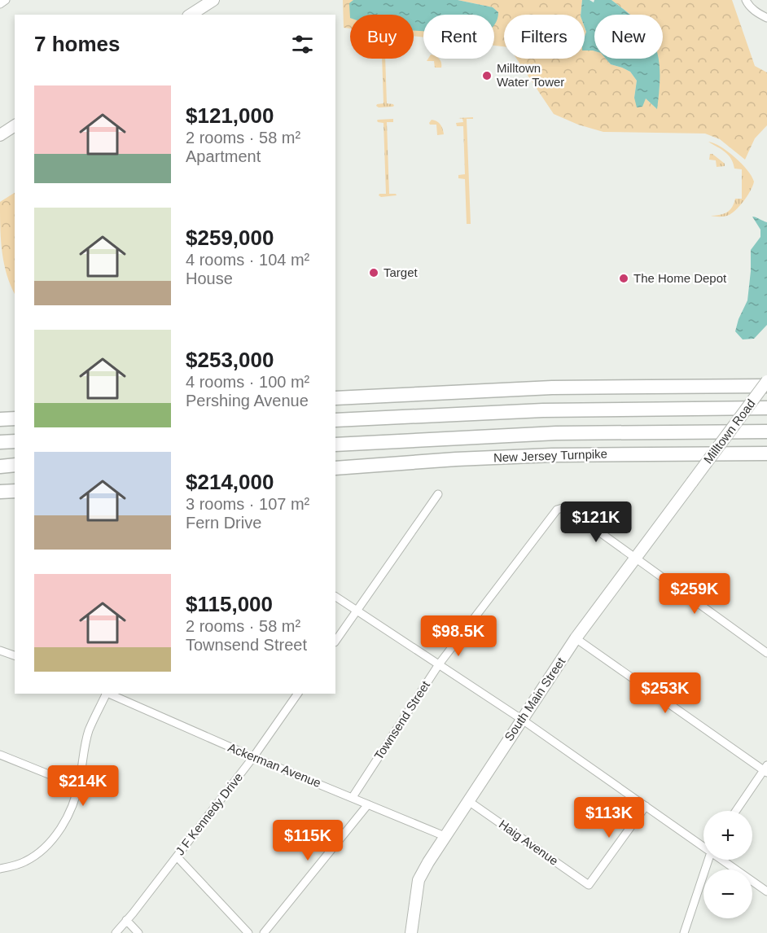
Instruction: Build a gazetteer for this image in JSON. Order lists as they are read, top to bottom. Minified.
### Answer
{"streets":{"highway":["New Jersey Turnpike"],"street":["Milltown Road","South Main Street","Townsend Street","Ackerman Avenue","J F Kennedy Drive","Haig Avenue"]},"crossings":[["Milltown Road","South Main Street"],["South Main Street","Townsend Street"],["South Main Street","Ackerman Avenue"],["South Main Street","Haig Avenue"],["Townsend Street","Ackerman Avenue"],["Ackerman Avenue","J F Kennedy Drive"]],"places":["Milltown Water Tower","Target","The Home Depot"],"page":{"chip":["Buy","Rent","Filters","New"],"heading":"7 homes","list":[{"name":"$121,000","note":"2 rooms · 58 m² · Apartment"},{"name":"$259,000","note":"4 rooms · 104 m² · House"},{"name":"$253,000","note":"4 rooms · 100 m² · Pershing Avenue"},{"name":"$214,000","note":"3 rooms · 107 m² · Fern Drive"},{"name":"$115,000","note":"2 rooms · 58 m² · Townsend Street"}],"price":["$121K","$259K","$98.5K","$253K","$214K","$113K","$115K"],"map_buttons":["+","−"]}}
